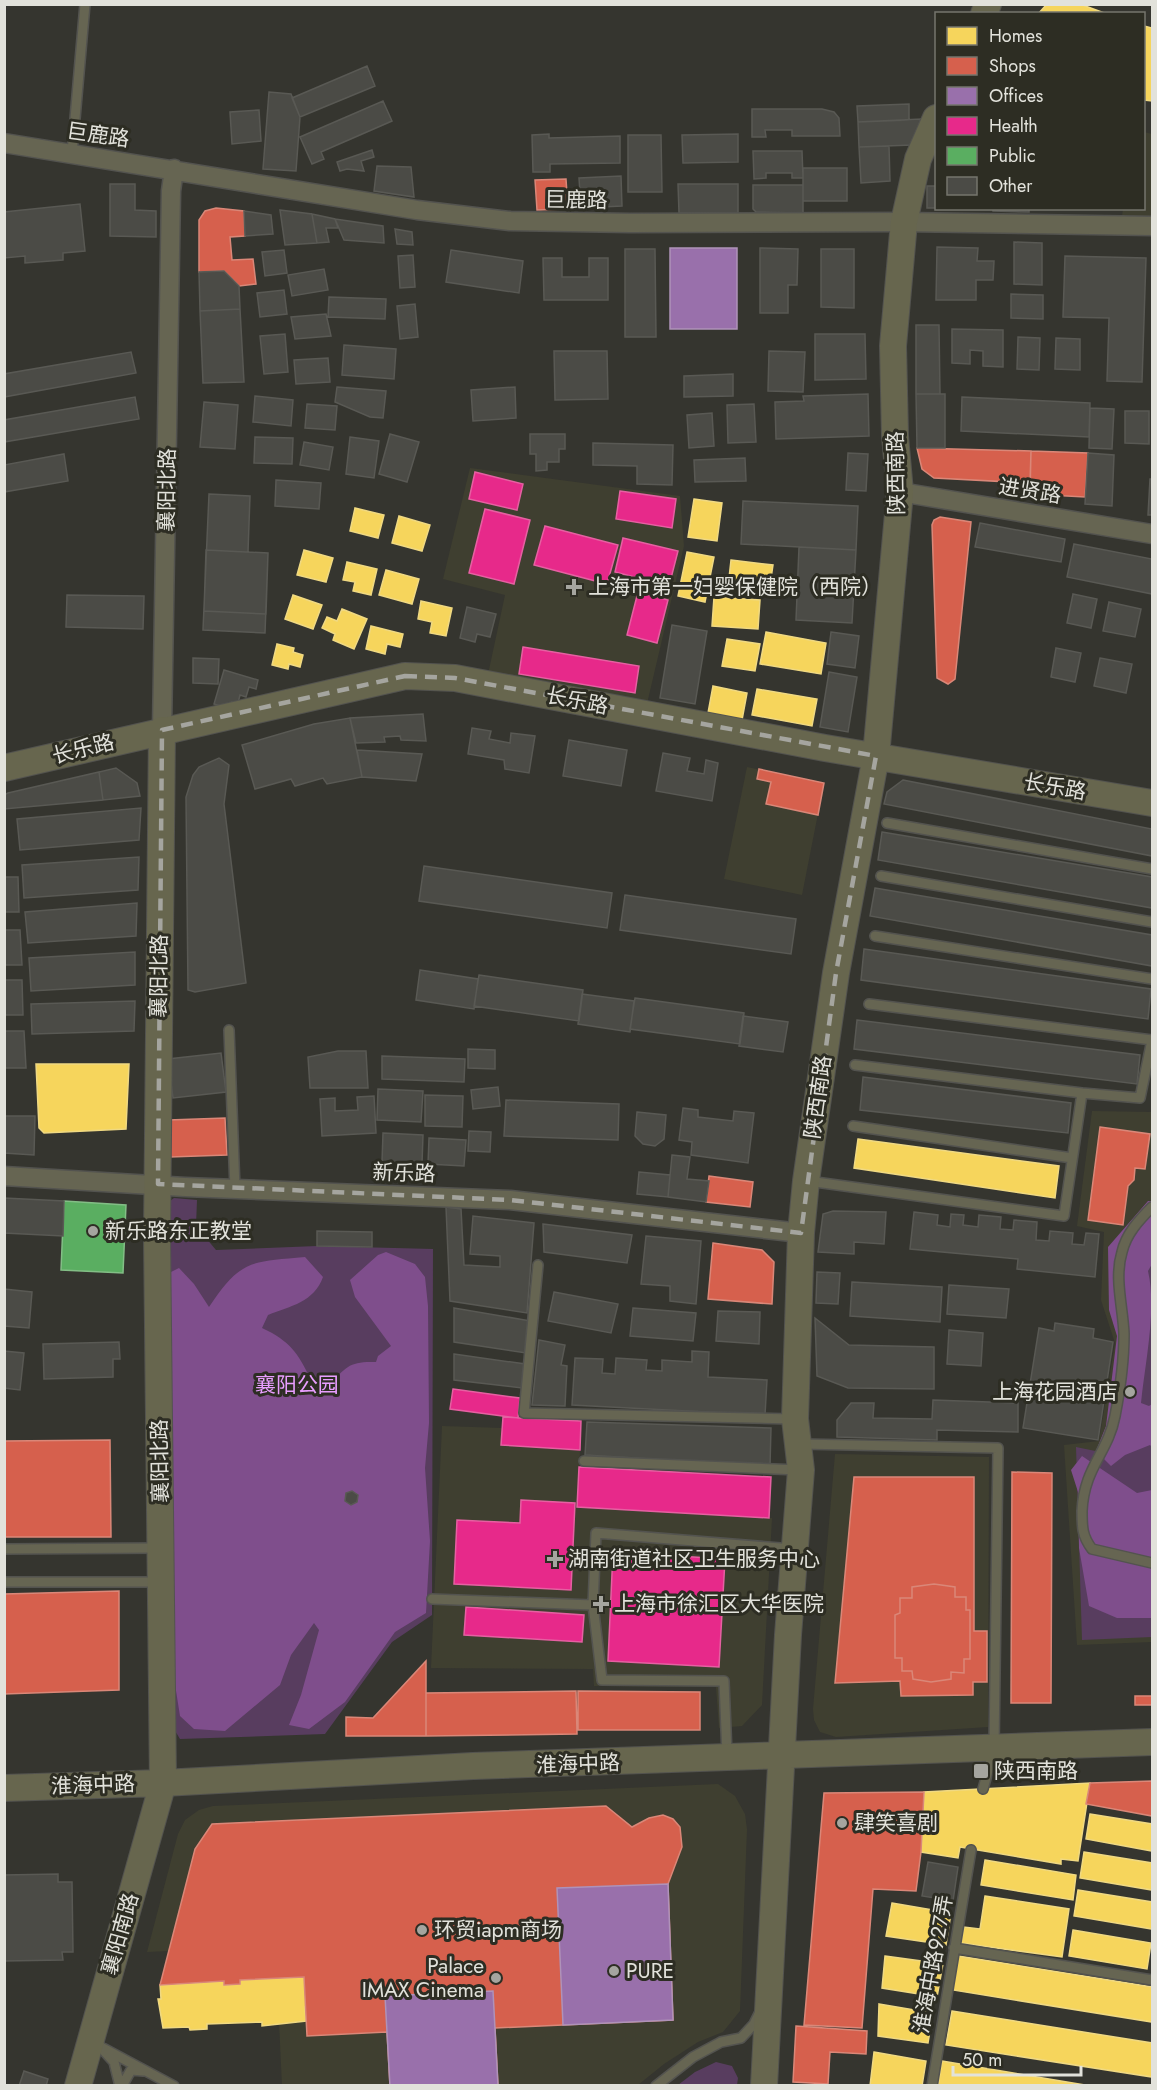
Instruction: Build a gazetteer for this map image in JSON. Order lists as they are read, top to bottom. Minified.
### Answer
{"streets":{"main road":["陕西南路","襄阳北路","长乐路","淮海中路","襄阳南路"],"street":["巨鹿路","进贤路","新乐路"],"lane":["淮海中路927弄"]},"crossings":[["巨鹿路","陕西南路"],["巨鹿路","襄阳北路"],["陕西南路","进贤路"],["陕西南路","长乐路"],["陕西南路","新乐路"],["陕西南路","淮海中路"],["襄阳北路","长乐路"],["襄阳北路","新乐路"],["襄阳北路","淮海中路"],["襄阳北路","襄阳南路"],["淮海中路","襄阳南路"]],"parks":["襄阳公园"],"places":{"health":["上海市第一妇婴保健院（西院）","湖南街道社区卫生服务中心","上海市徐汇区大华医院"],"other":["新乐路东正教堂","上海花园酒店","肆笑喜剧","环贸iapm商场","PURE","Palace IMAX Cinema"],"transit":["陕西南路"]},"legend":["Homes","Shops","Offices","Health","Public","Other"],"scale_bar":"50 m"}
